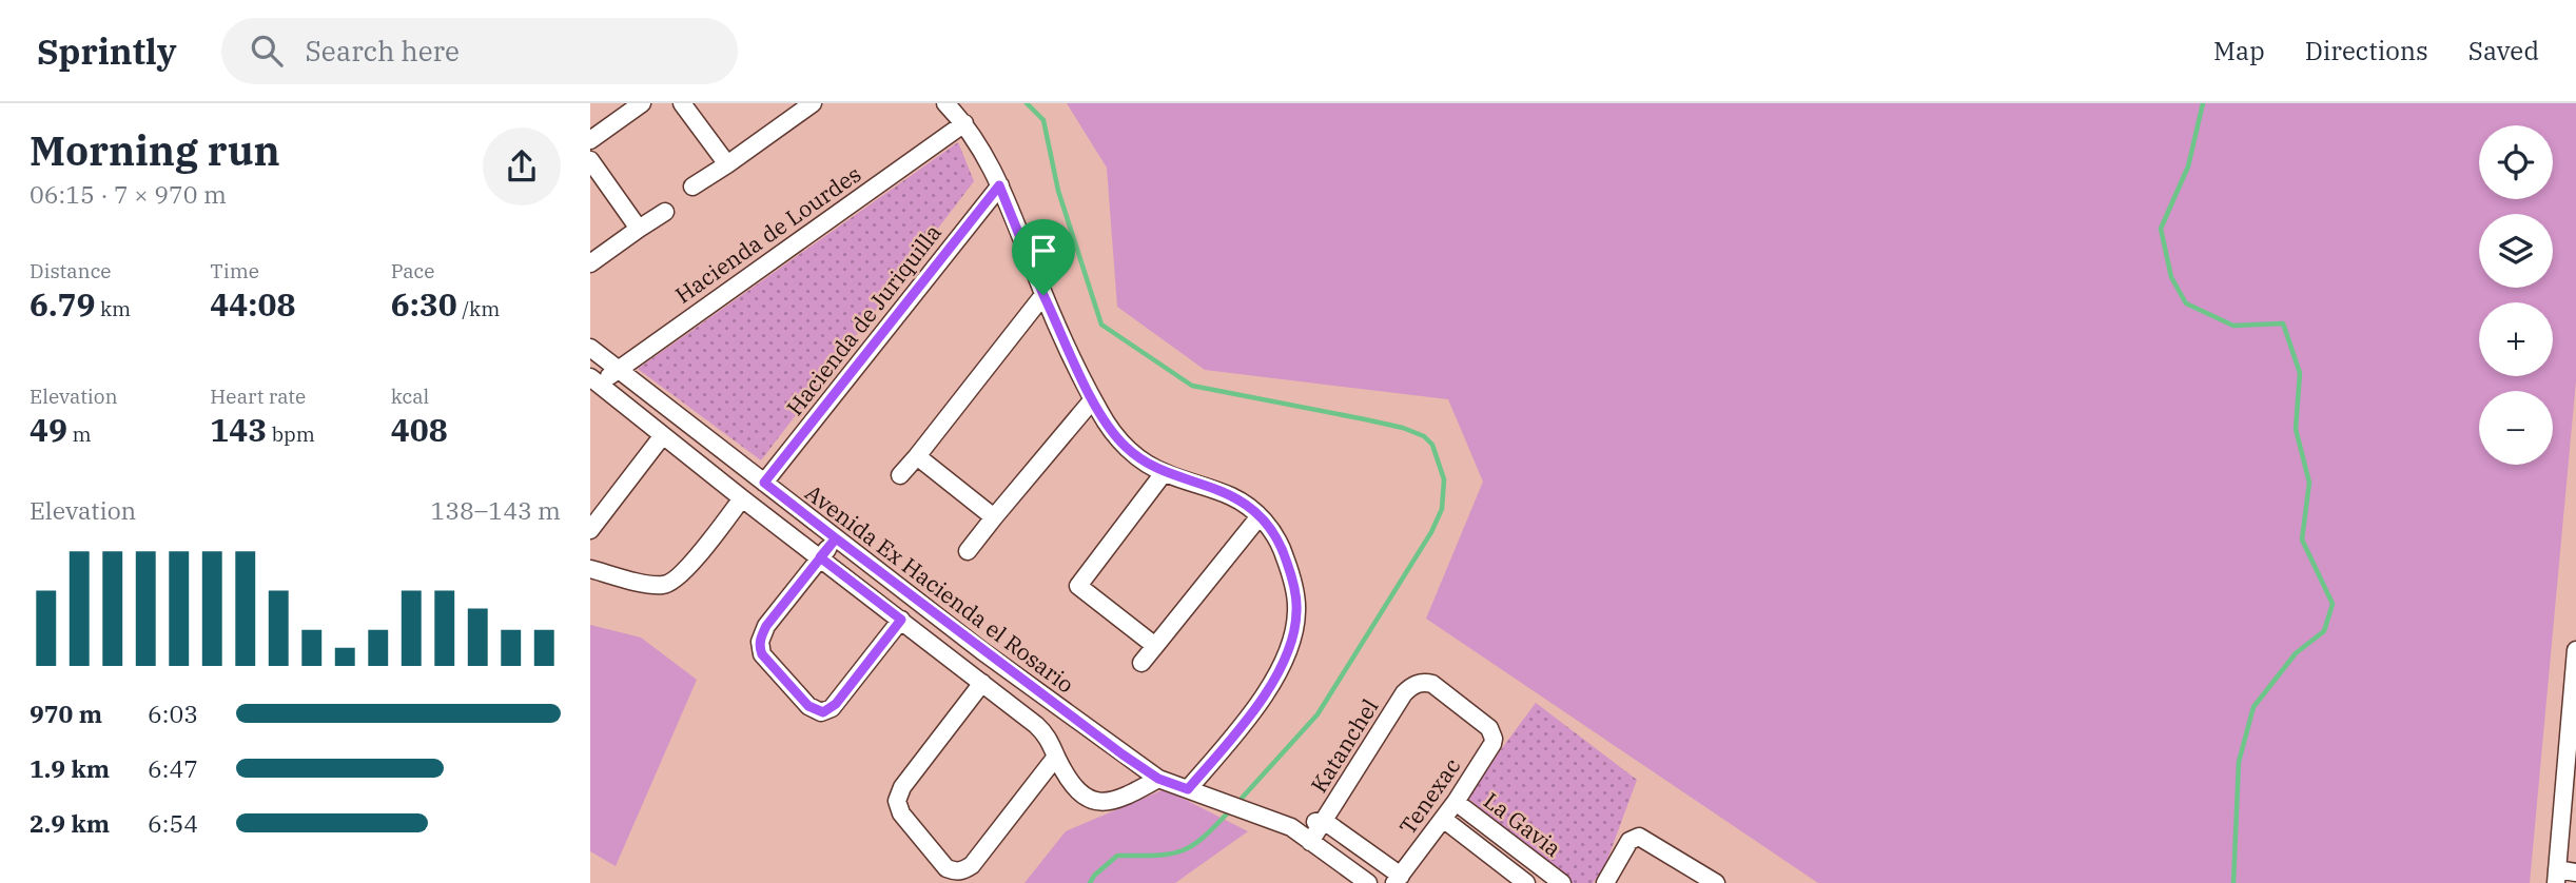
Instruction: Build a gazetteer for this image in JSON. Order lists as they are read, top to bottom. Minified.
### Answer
{"streets":{"street":["Hacienda de Lourdes","Hacienda de Juriquilla","Avenida Ex Hacienda el Rosario","Katanchel","Tenexac","La Gavia"]},"crossings":[["Hacienda de Lourdes","Avenida Ex Hacienda el Rosario"],["Hacienda de Juriquilla","Avenida Ex Hacienda el Rosario"],["Avenida Ex Hacienda el Rosario","Katanchel"],["Katanchel","Tenexac"],["Tenexac","La Gavia"]],"page":{"header":"Sprintly","search":"Search here","nav":["Map","Directions","Saved"],"heading":["Morning run","06:15 · 7 × 970 m"],"map_buttons":["+","−"],"stats":[["Distance","6.79 km"],["Time","44:08"],["Pace","6:30 /km"],["Elevation","49 m"],["Heart rate","143 bpm"],["kcal","408"]],"chart":["Elevation","138–143 m"],"list":[{"name":"970 m","note":"6:03"},{"name":"1.9 km","note":"6:47"},{"name":"2.9 km","note":"6:54"}]}}
